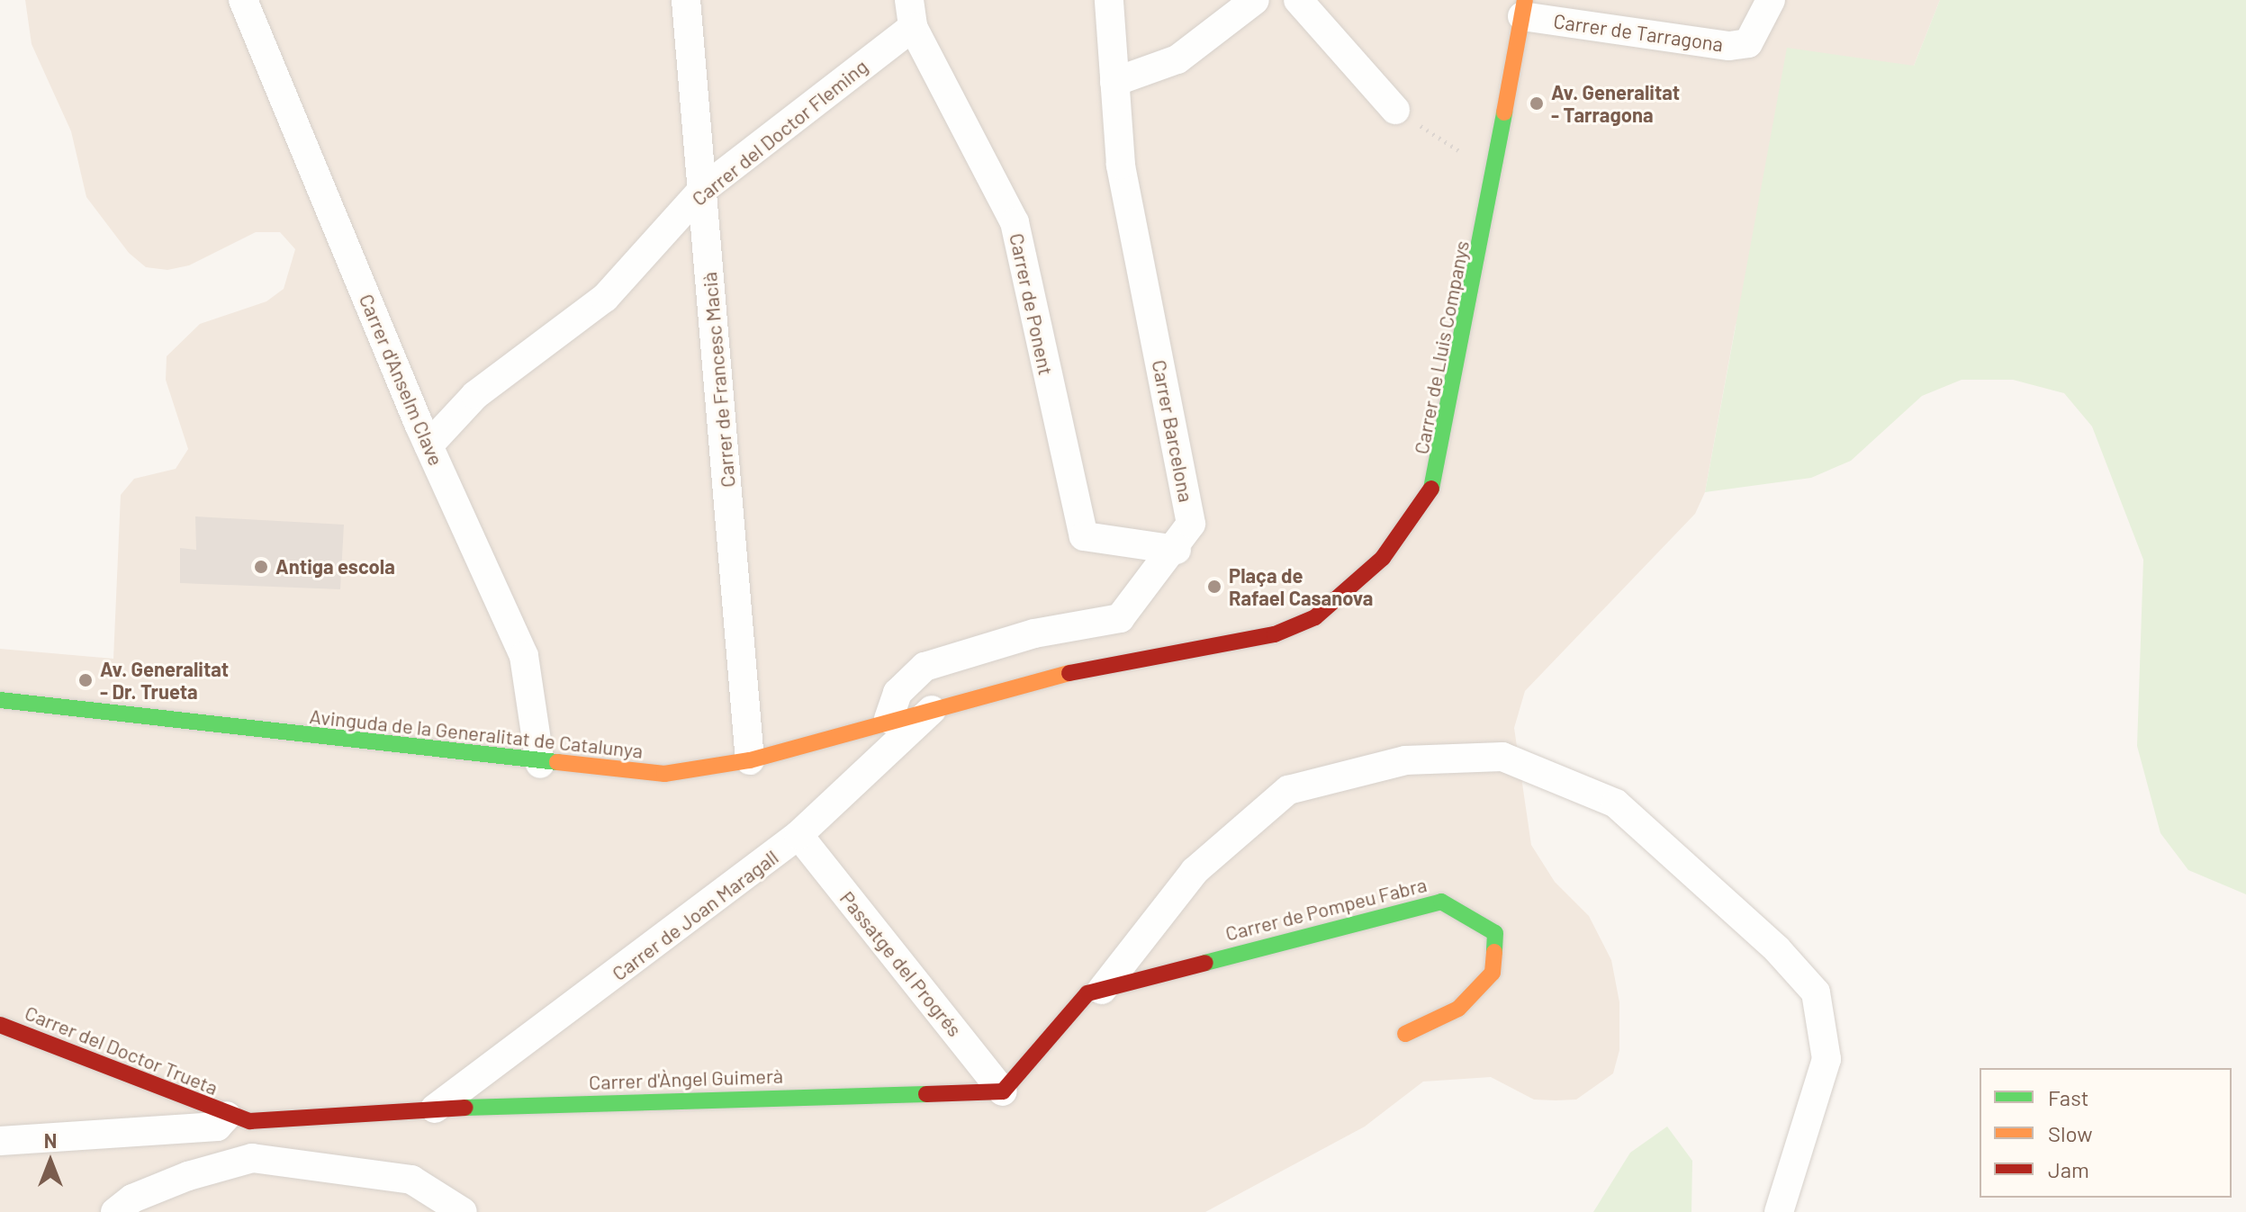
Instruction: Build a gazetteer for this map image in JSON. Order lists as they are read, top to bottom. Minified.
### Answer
{"streets":{"street":["Carrer de Tarragona","Carrer del Doctor Fleming","Carrer de Ponent","Carrer de Lluis Companys","Carrer d'Anselm Clave","Carrer de Francesc Macià","Carrer Barcelona","Avinguda de la Generalitat de Catalunya","Carrer de Pompeu Fabra","Carrer de Joan Maragall","Passatge del Progrés","Carrer del Doctor Trueta","Carrer d'Àngel Guimerà"]},"crossings":[["Carrer de Tarragona","Carrer de Lluis Companys"],["Carrer del Doctor Fleming","Carrer de Ponent"],["Carrer del Doctor Fleming","Carrer d'Anselm Clave"],["Carrer del Doctor Fleming","Carrer de Francesc Macià"],["Carrer de Ponent","Carrer Barcelona"],["Carrer de Lluis Companys","Avinguda de la Generalitat de Catalunya"],["Carrer de Lluis Companys","Carrer de Joan Maragall"],["Carrer d'Anselm Clave","Avinguda de la Generalitat de Catalunya"],["Carrer de Francesc Macià","Avinguda de la Generalitat de Catalunya"],["Carrer Barcelona","Avinguda de la Generalitat de Catalunya"],["Avinguda de la Generalitat de Catalunya","Carrer de Joan Maragall"],["Carrer de Joan Maragall","Passatge del Progrés"],["Carrer de Joan Maragall","Carrer d'Àngel Guimerà"],["Passatge del Progrés","Carrer d'Àngel Guimerà"],["Carrer del Doctor Trueta","Carrer d'Àngel Guimerà"]],"places":["Av. Generalitat - Tarragona","Antiga escola","Plaça de Rafael Casanova","Av. Generalitat - Dr. Trueta"],"legend":["Fast","Slow","Jam"],"north":"top"}
